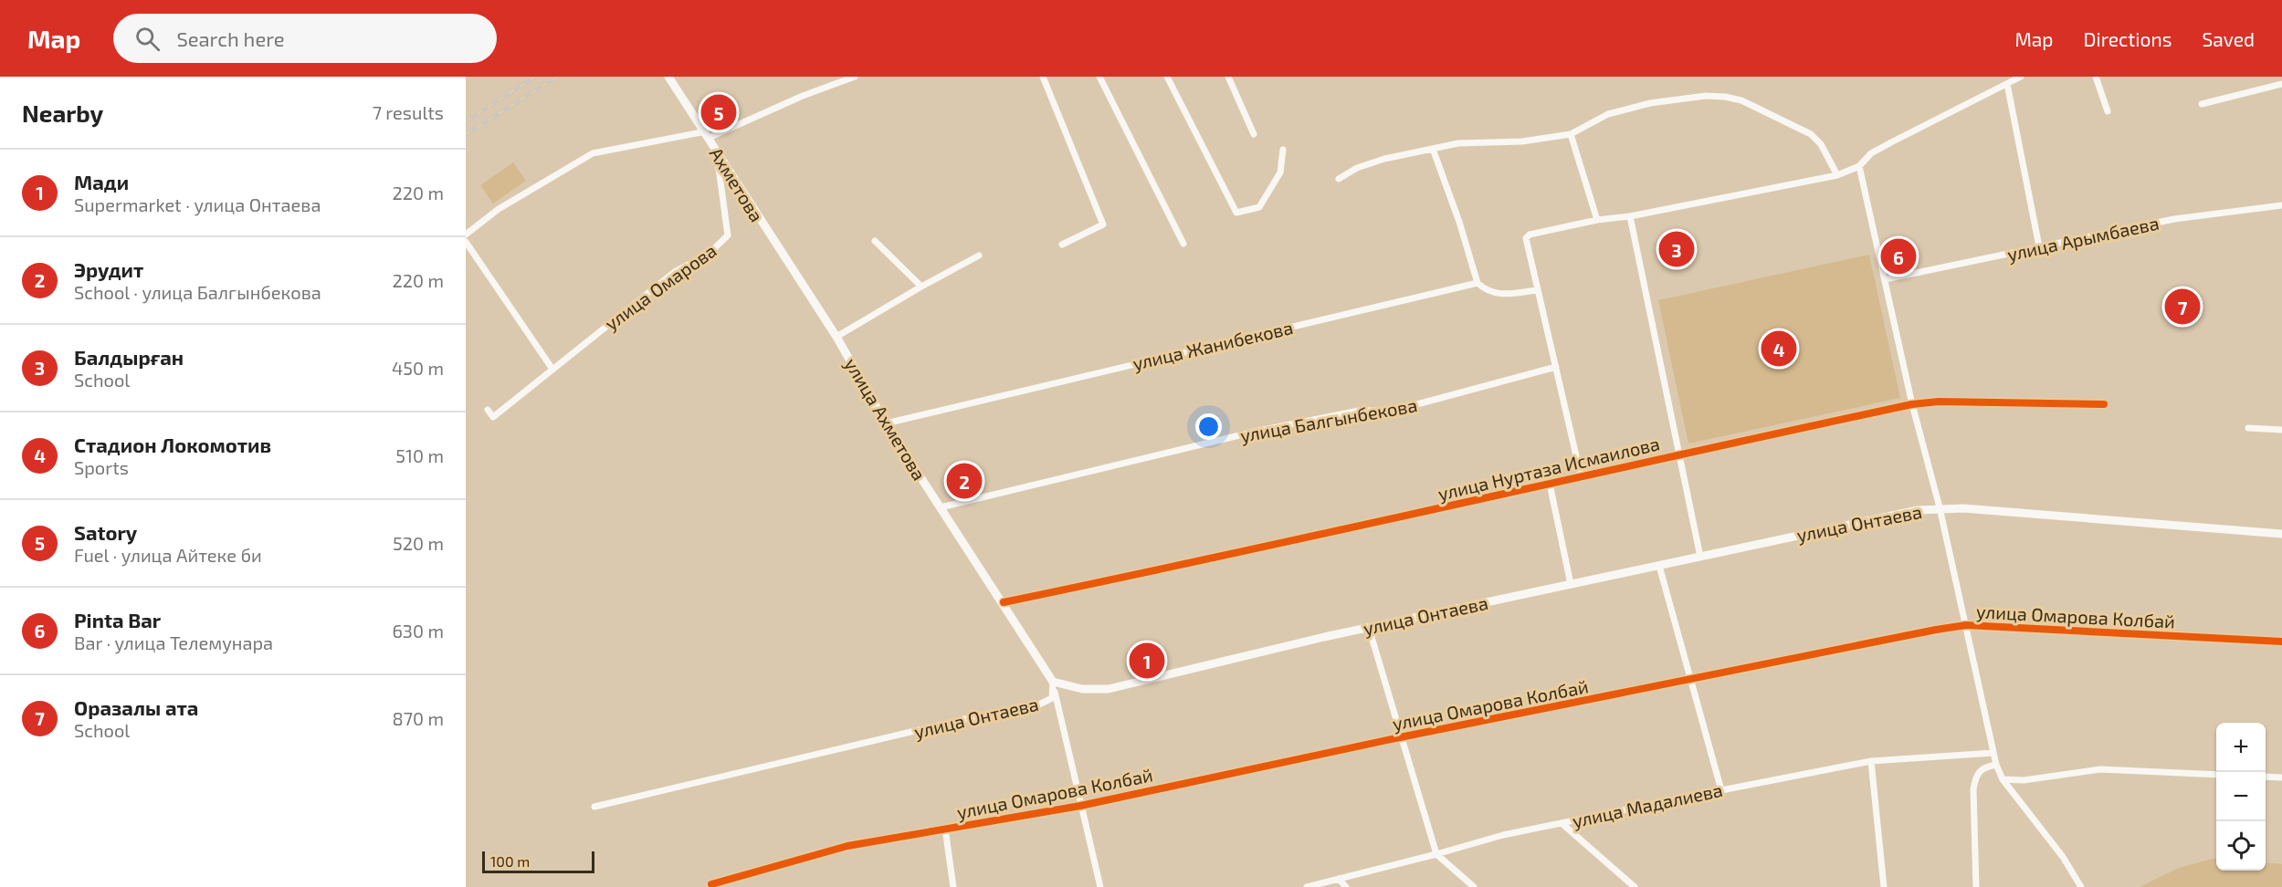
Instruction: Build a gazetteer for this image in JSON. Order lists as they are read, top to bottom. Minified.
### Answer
{"streets":{"main road":["Ахметова","улица Ахметова","улица Онтаева"],"street":["улица Арымбаева","улица Омарова","улица Жанибекова","улица Балгынбекова","улица Нуртаза Исмаилова","улица Омарова Колбай","улица Мадалиева"]},"crossings":[["Ахметова","улица Омарова"],["Ахметова","улица Ахметова"],["улица Жанибекова","улица Ахметова"],["улица Ахметова","улица Балгынбекова"],["улица Ахметова","улица Нуртаза Исмаилова"],["улица Ахметова","улица Онтаева"],["улица Ахметова","улица Омарова Колбай"]],"scale_bar":"100 m","page":{"header":"Map","search":"Search here","nav":["Map","Directions","Saved"],"heading":["Nearby","7 results"],"pins":["5","3","6","7","4","2","1"],"list":[{"mark":"1","name":"Мади","note":"Supermarket · улица Онтаева","value":"220 m"},{"mark":"2","name":"Эрудит","note":"School · улица Балгынбекова","value":"220 m"},{"mark":"3","name":"Балдырған","note":"School","value":"450 m"},{"mark":"4","name":"Стадион Локомотив","note":"Sports","value":"510 m"},{"mark":"5","name":"Satory","note":"Fuel · улица Айтеке би","value":"520 m"},{"mark":"6","name":"Pinta Bar","note":"Bar · улица Телемунара","value":"630 m"},{"mark":"7","name":"Оразалы ата","note":"School","value":"870 m"}],"map_buttons":["+","−"],"scale":"100 m"}}
